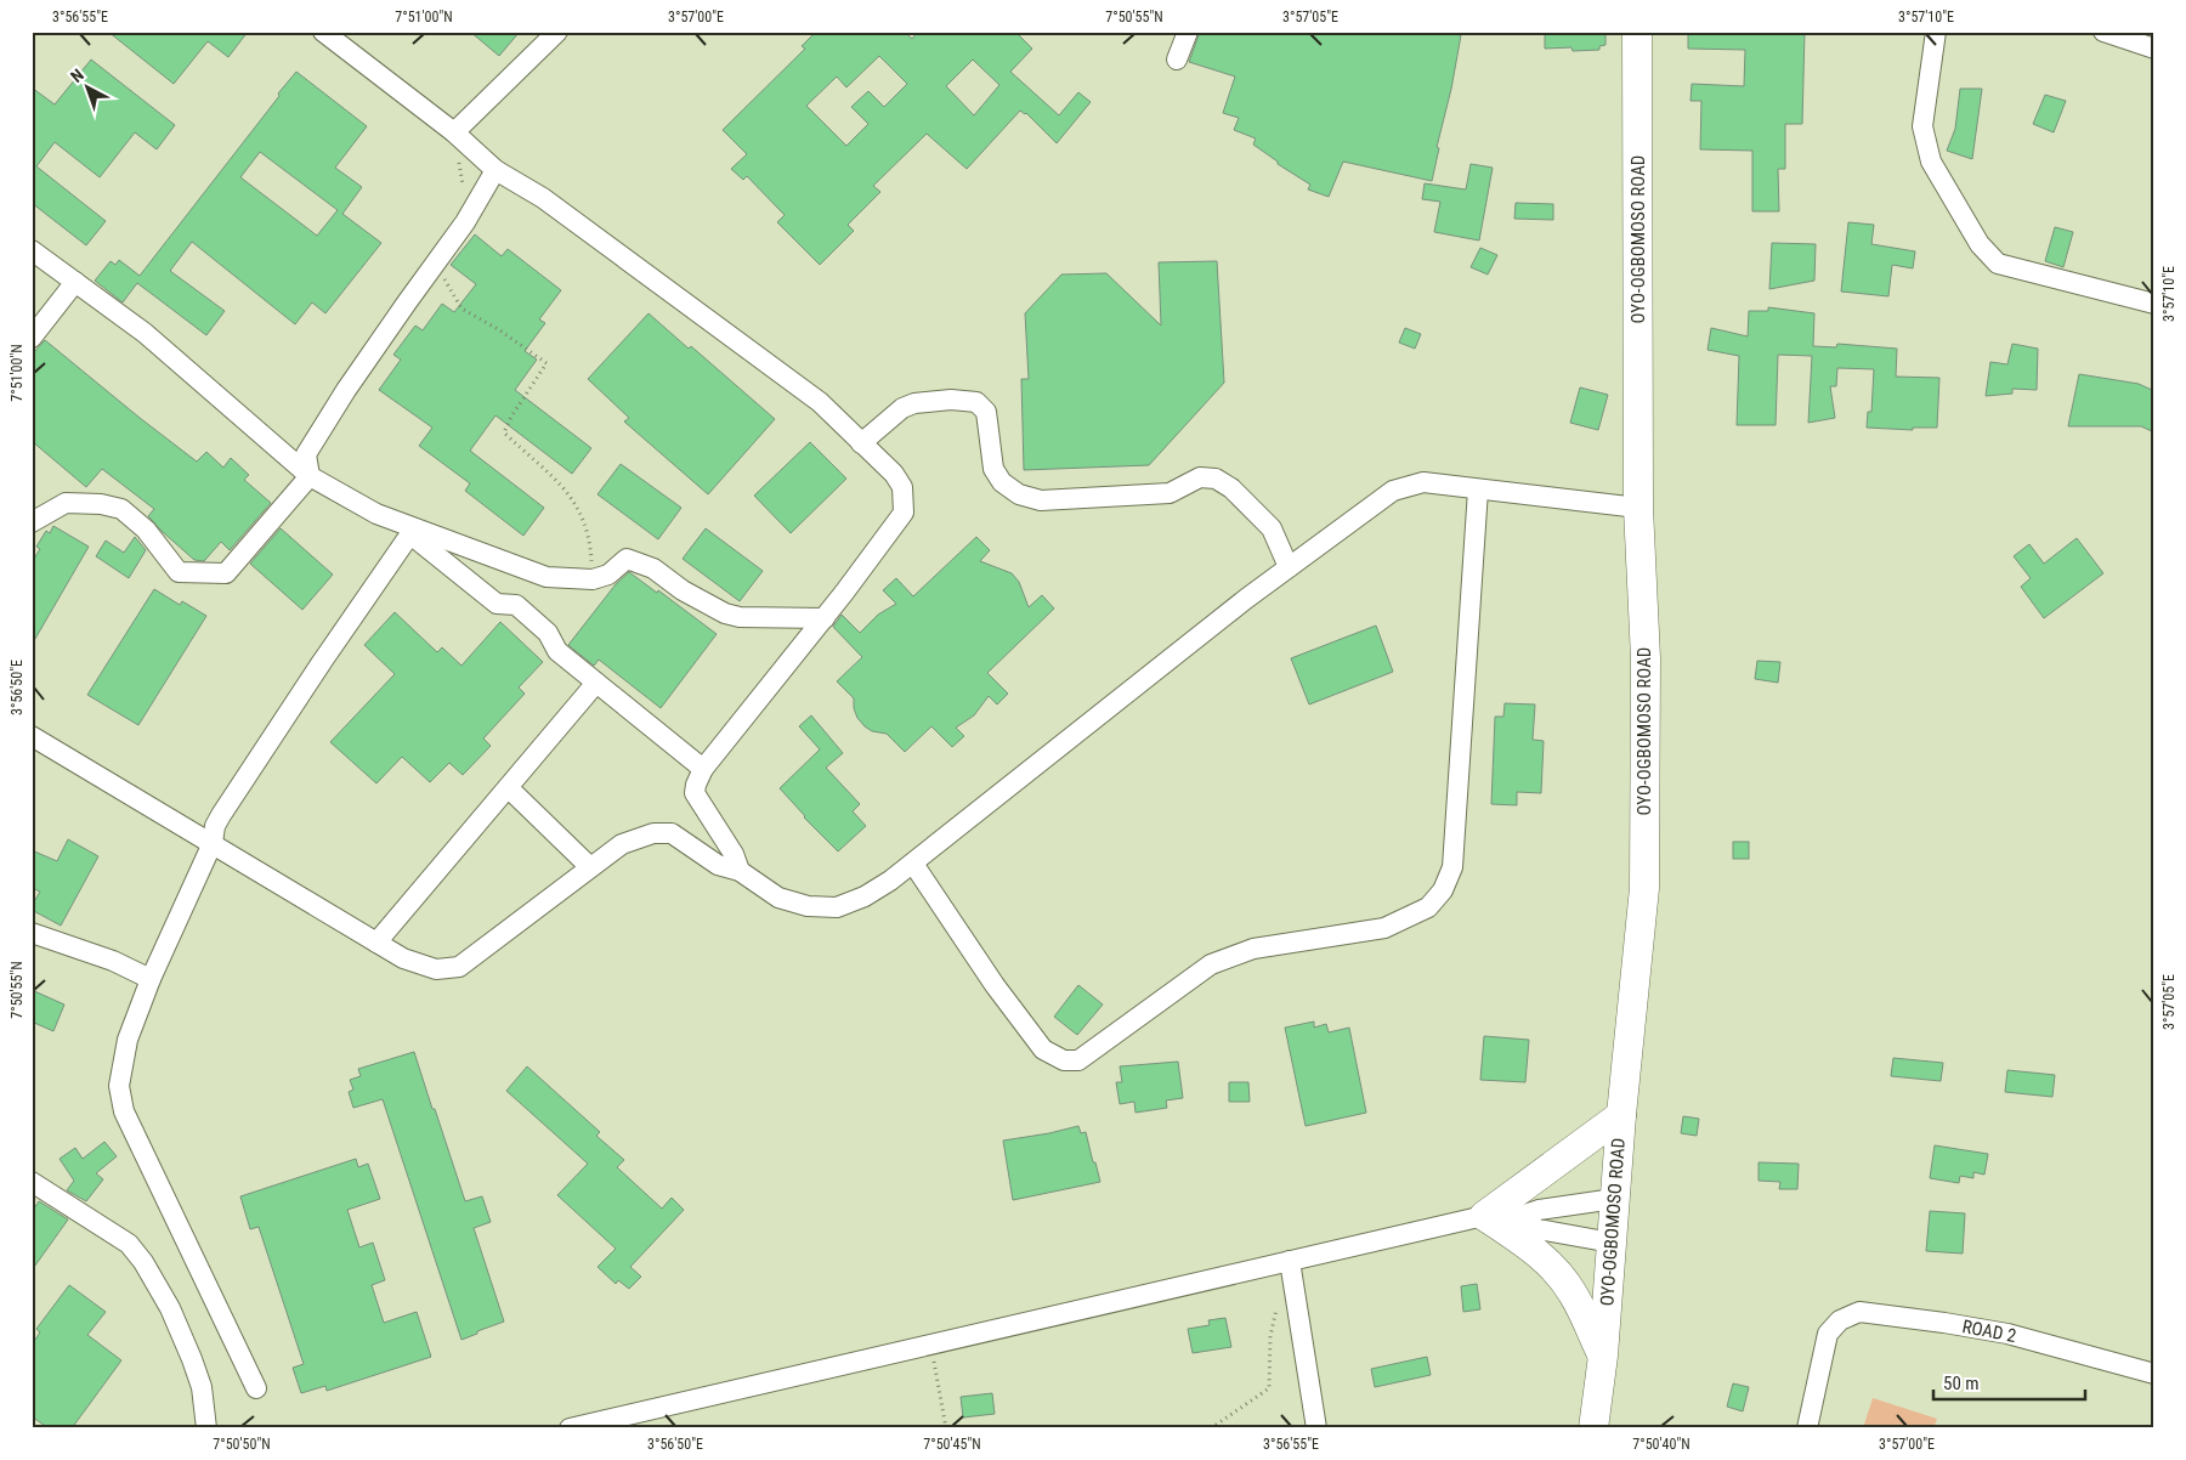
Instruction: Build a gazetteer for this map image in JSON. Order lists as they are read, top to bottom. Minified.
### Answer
{"streets":{"highway":["OYO-OGBOMOSO ROAD"],"street":["ROAD 2"]},"scale_bar":"50 m","north":"top left","coordinates":["3°56'55\"E","7°51'00\"N","3°57'00\"E","7°50'55\"N","3°57'05\"E","3°57'10\"E","3°56'50\"E","7°50'50\"N","7°50'45\"N","7°50'40\"N"]}
